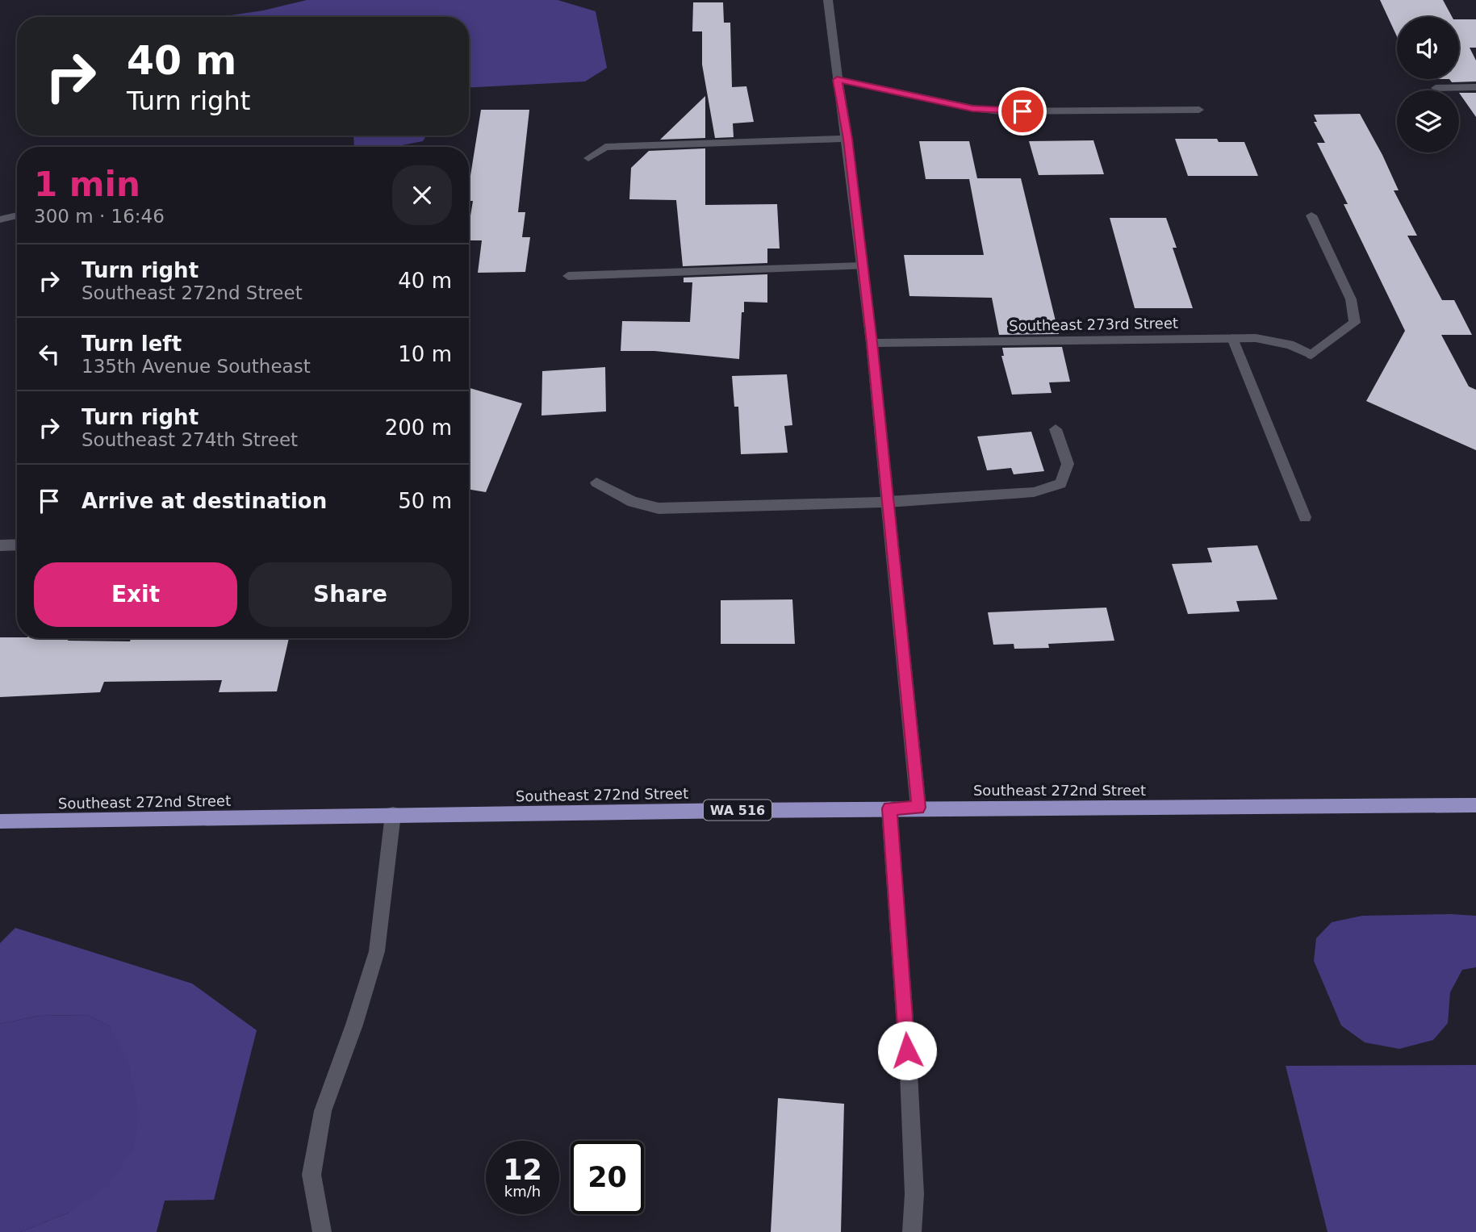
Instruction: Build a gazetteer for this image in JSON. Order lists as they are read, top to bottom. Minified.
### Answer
{"streets":{"main road":["Southeast 272nd Street","WA 516"],"street":["Southeast 273rd Street"]},"page":{"turn":["40 m","Turn right"],"heading":["1 min","300 m · 16:46"],"list":[{"name":"Turn right","note":"Southeast 272nd Street","value":"40 m"},{"name":"Turn left","note":"135th Avenue Southeast","value":"10 m"},{"name":"Turn right","note":"Southeast 274th Street","value":"200 m"},{"name":"Arrive at destination","value":"50 m"}],"buttons":["Exit","Share"],"speed":"12 km/h","limit":"20"}}
